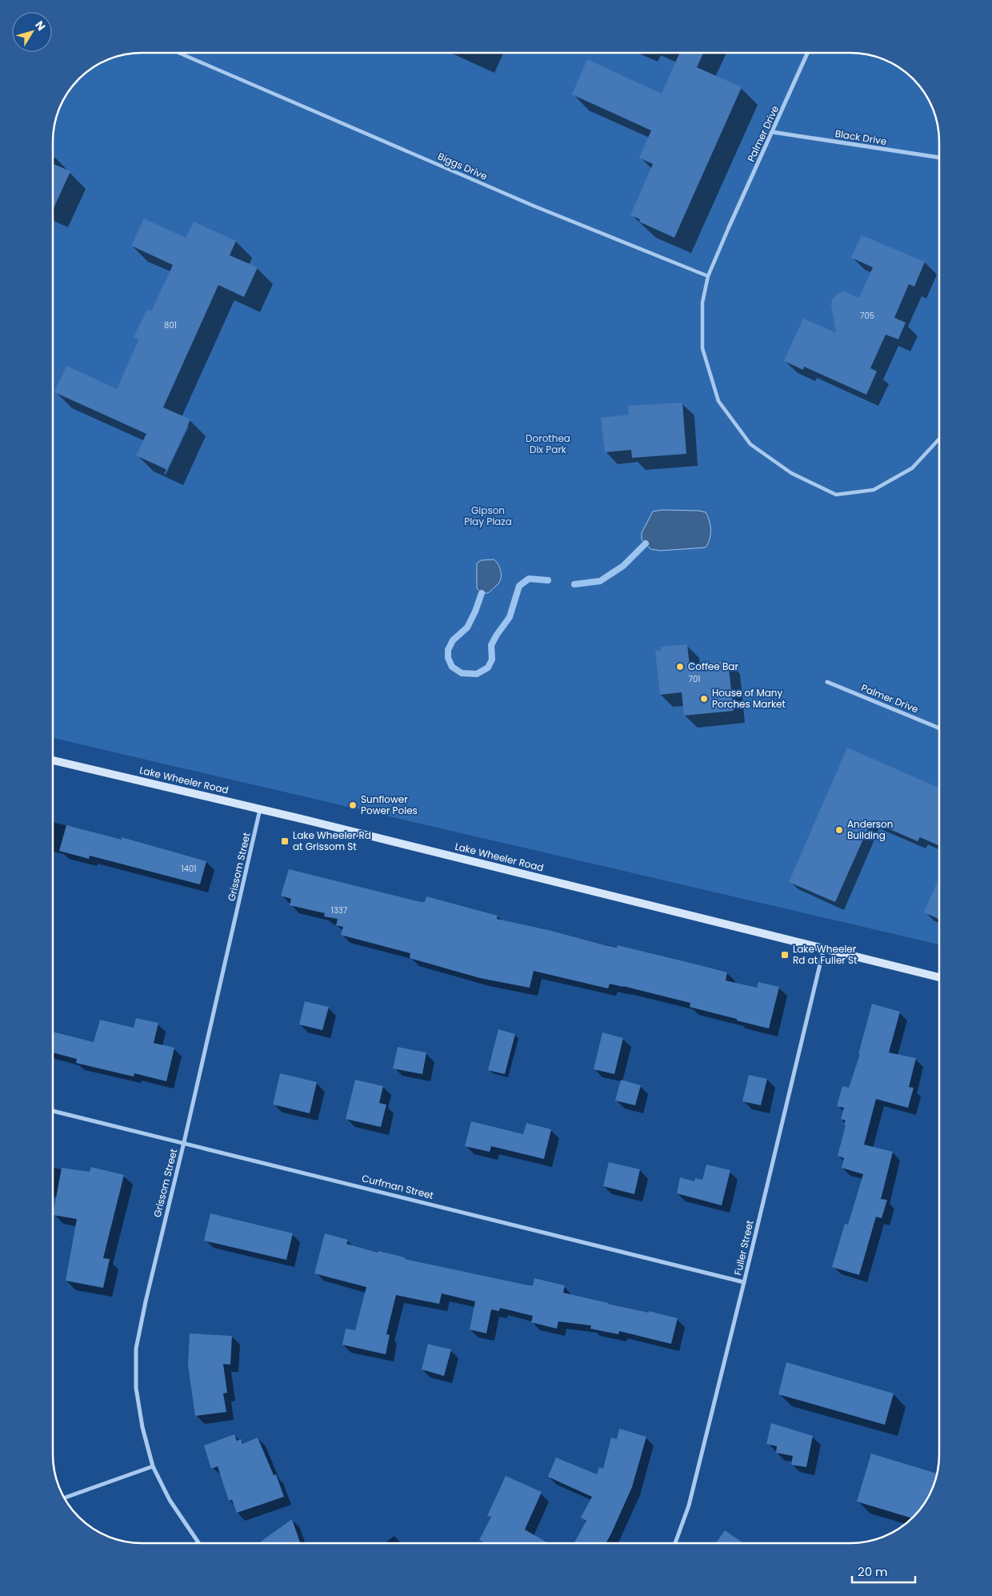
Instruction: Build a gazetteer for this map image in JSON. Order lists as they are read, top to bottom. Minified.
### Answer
{"streets":{"main road":["Lake Wheeler Road"],"street":["Palmer Drive","Black Drive","Biggs Drive","Grissom Street","Curfman Street","Fuller Street"]},"crossings":[["Palmer Drive","Black Drive"],["Lake Wheeler Road","Grissom Street"],["Lake Wheeler Road","Fuller Street"],["Grissom Street","Curfman Street"],["Curfman Street","Fuller Street"]],"parks":["Dorothea Dix Park","Gipson Play Plaza"],"places":{"other":["Coffee Bar","House of Many Porches Market","Sunflower Power Poles","Anderson Building"],"transit":["Lake Wheeler Rd at Grissom St","Lake Wheeler Rd at Fuller St"]},"house_numbers":["705","801","701","1401","1337"],"scale_bar":"20 m","north":"top right"}
